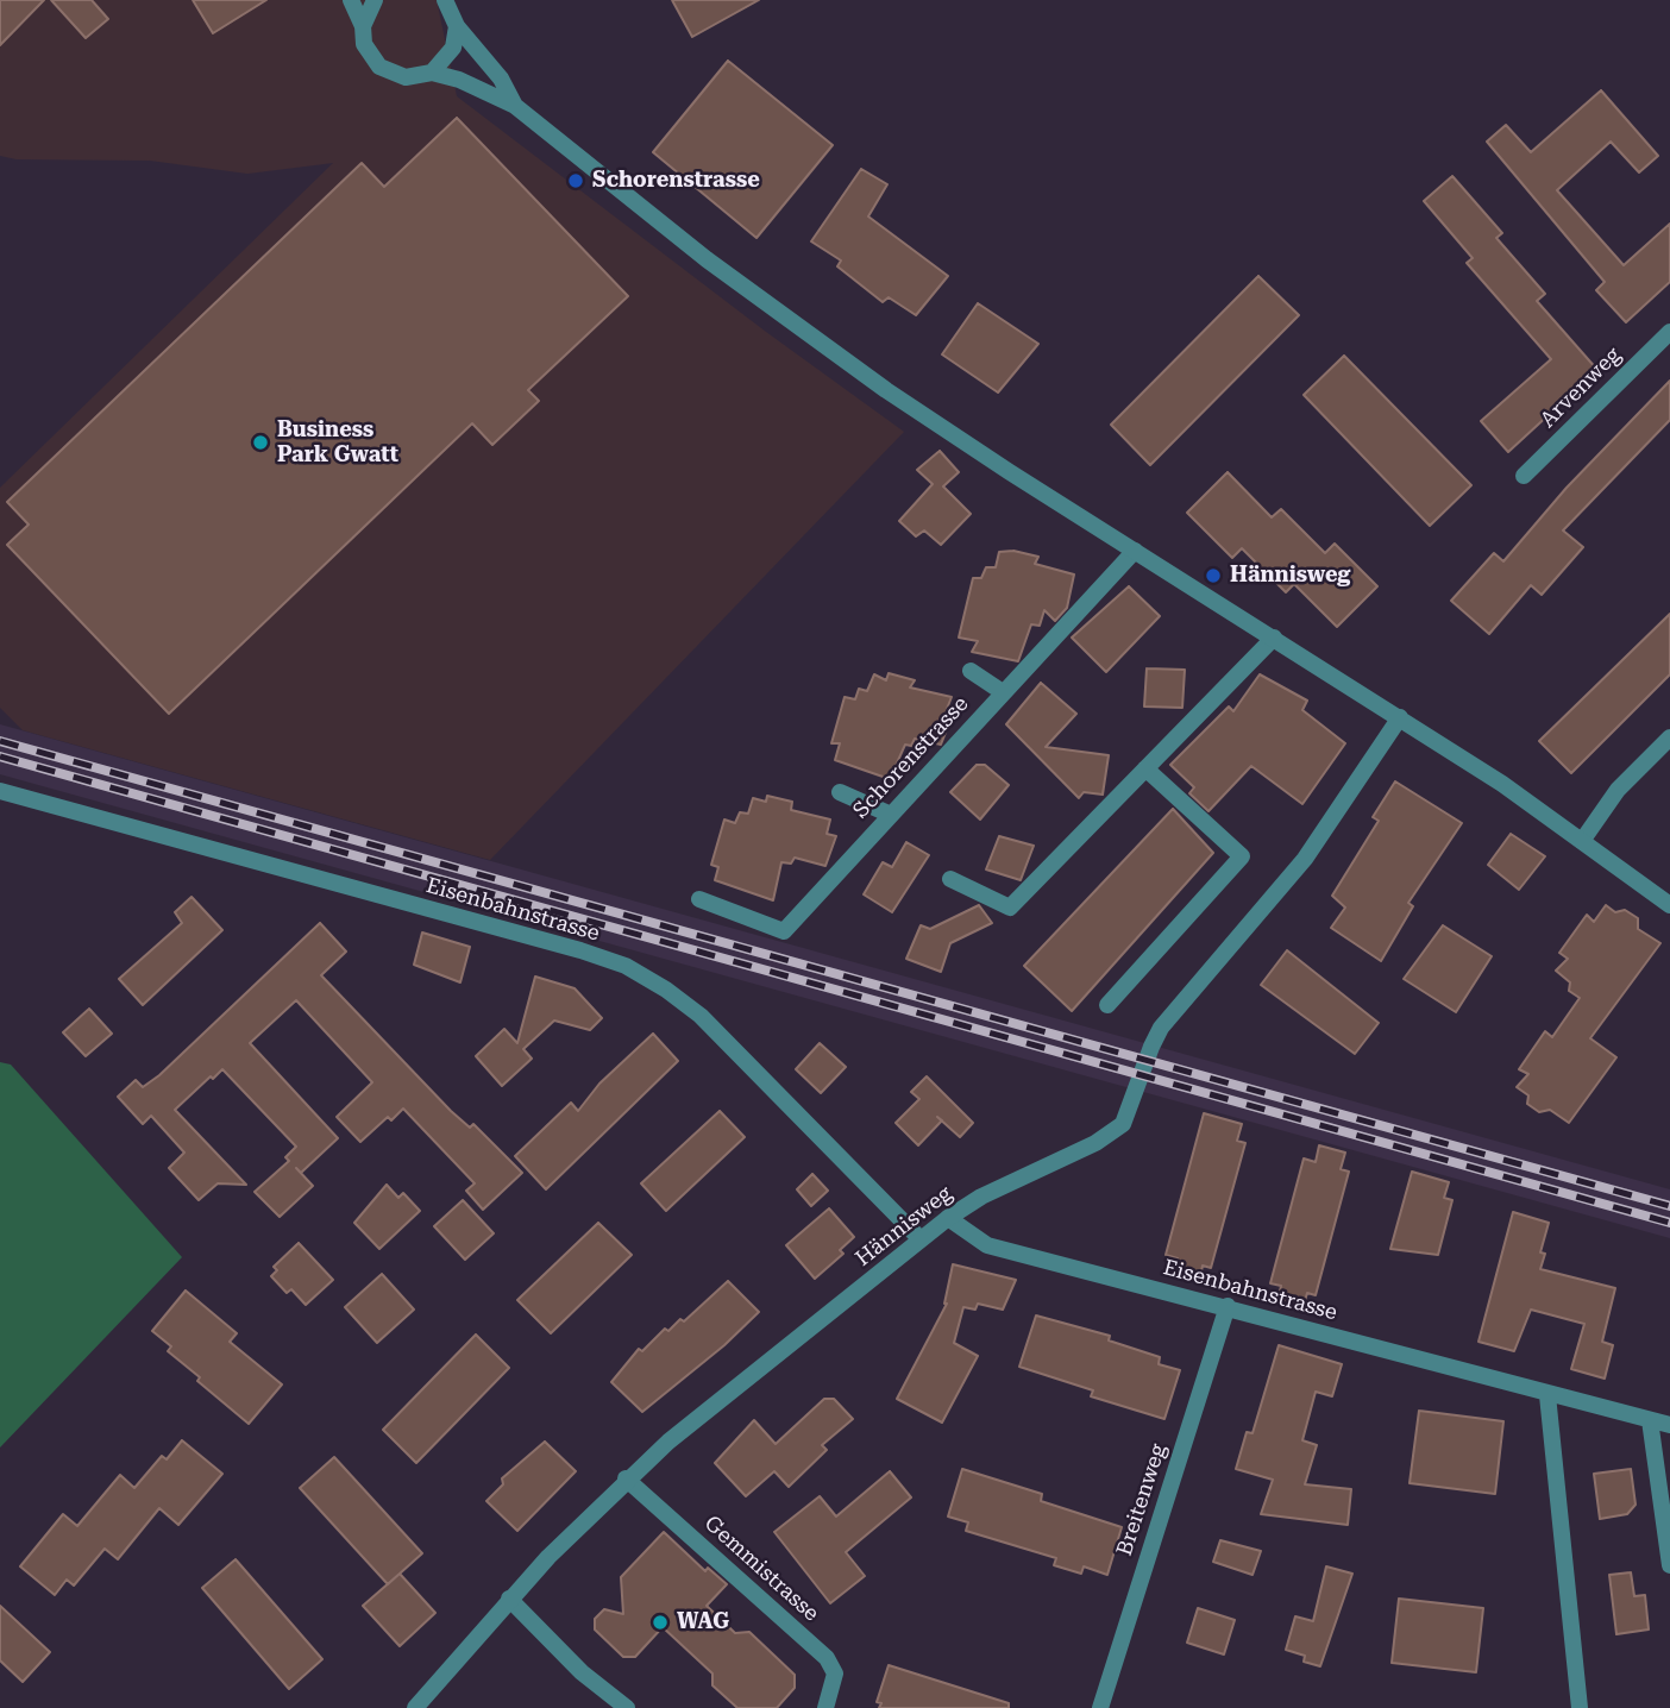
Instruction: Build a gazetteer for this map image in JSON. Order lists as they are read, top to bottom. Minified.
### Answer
{"streets":{"street":["Arvenweg","Schorenstrasse","Eisenbahnstrasse","Hännisweg","Breitenweg","Gemmistrasse"]},"crossings":[["Eisenbahnstrasse","Hännisweg"],["Eisenbahnstrasse","Breitenweg"],["Hännisweg","Gemmistrasse"]],"places":["Schorenstrasse","Business Park Gwatt","Hännisweg","WAG"]}
